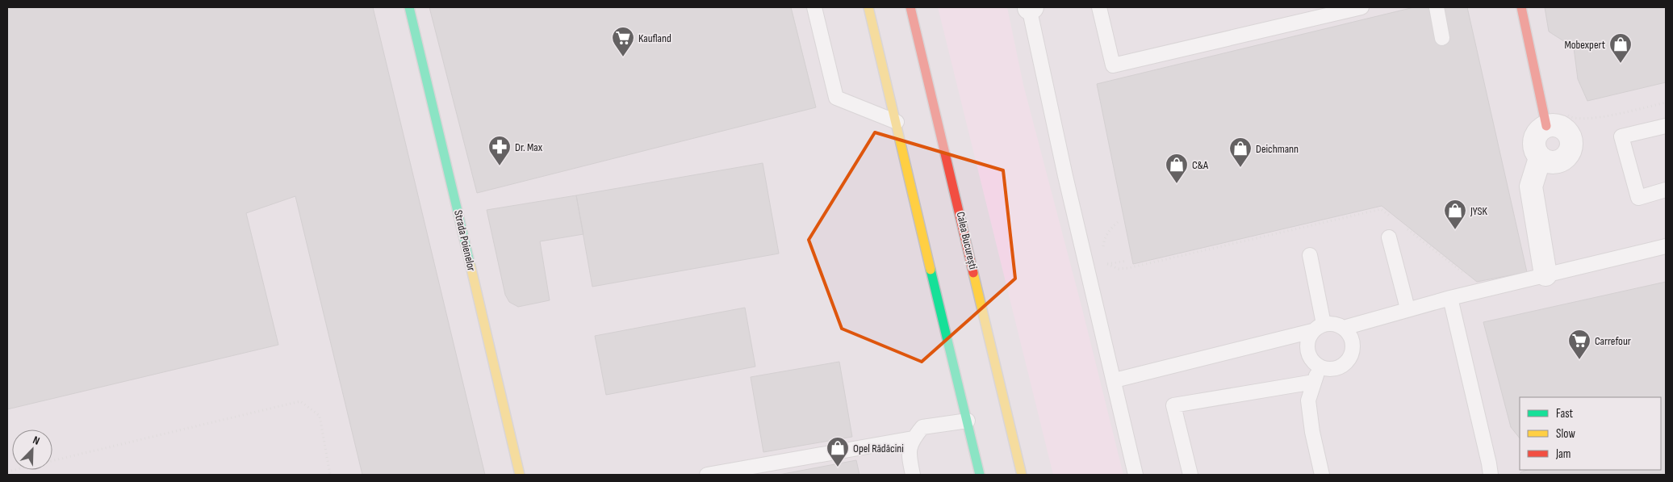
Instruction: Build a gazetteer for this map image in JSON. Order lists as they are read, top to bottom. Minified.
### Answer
{"streets":{"main road":["Strada Poienelor","Calea București"]},"places":{"supermarket":["Kaufland","Carrefour"],"shop":["Mobexpert","Deichmann","C&A","JYSK","Opel Rădăcini"],"pharmacy":["Dr. Max"]},"legend":["Fast","Slow","Jam"],"north":"top right"}
